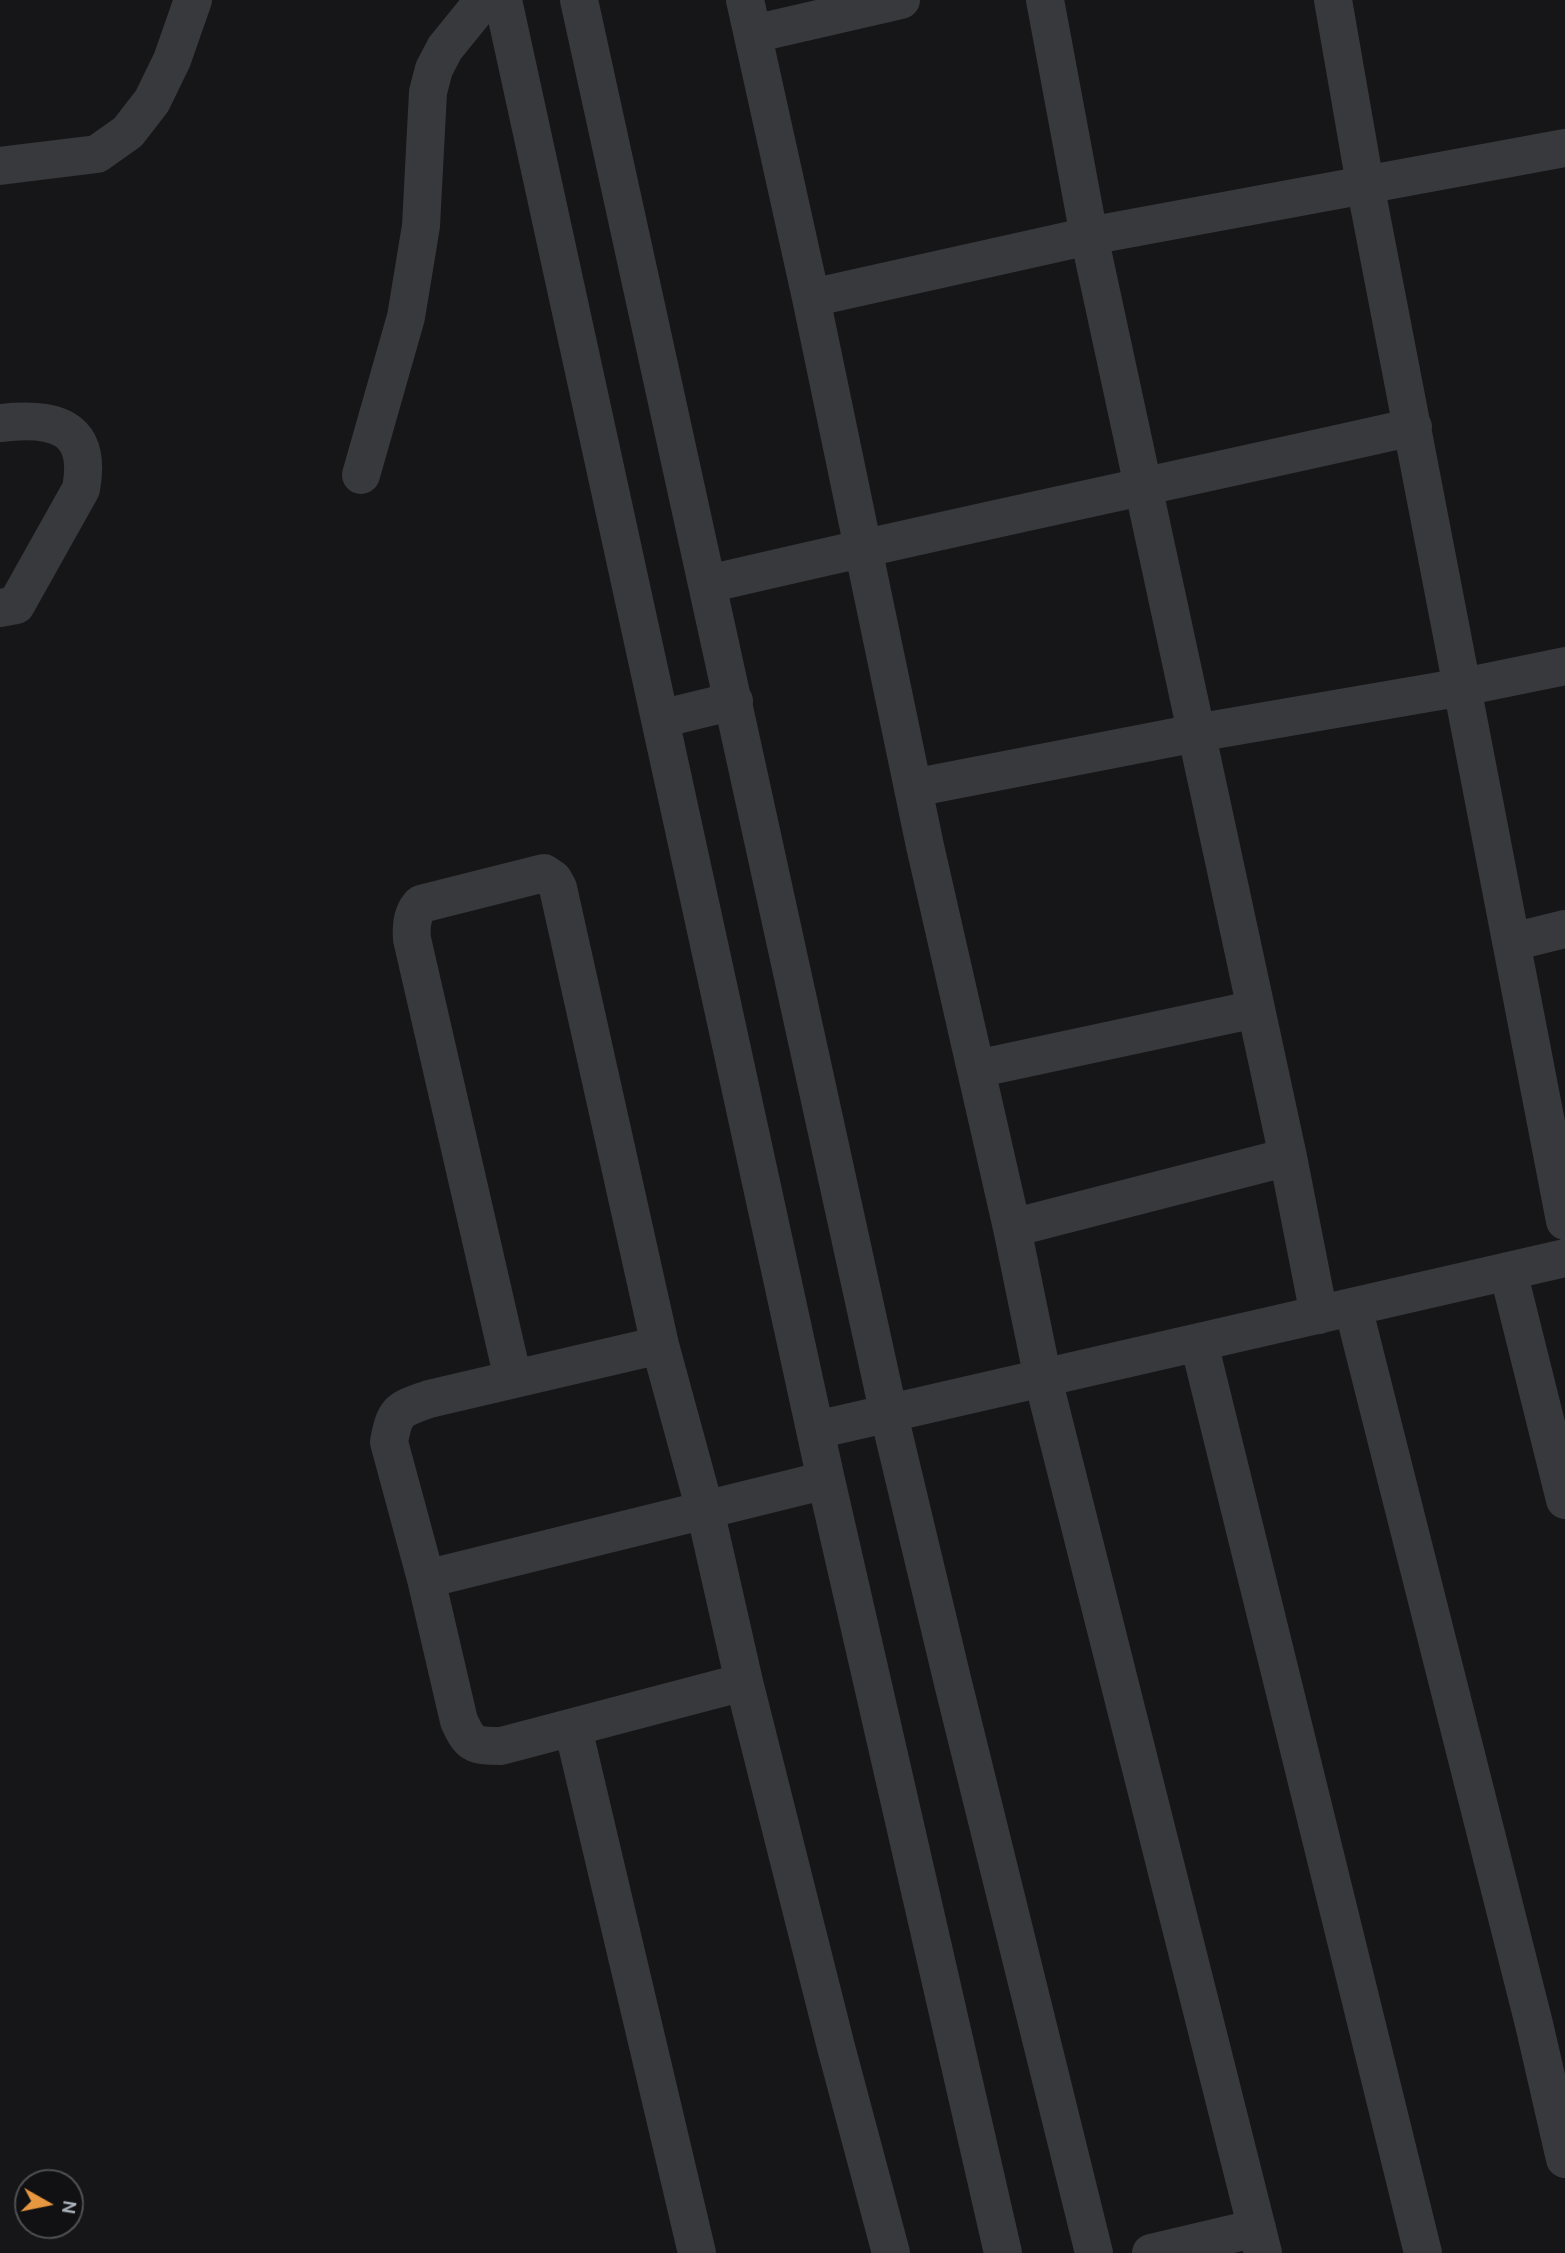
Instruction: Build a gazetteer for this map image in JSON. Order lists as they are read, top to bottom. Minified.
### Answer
{"north":"right"}
